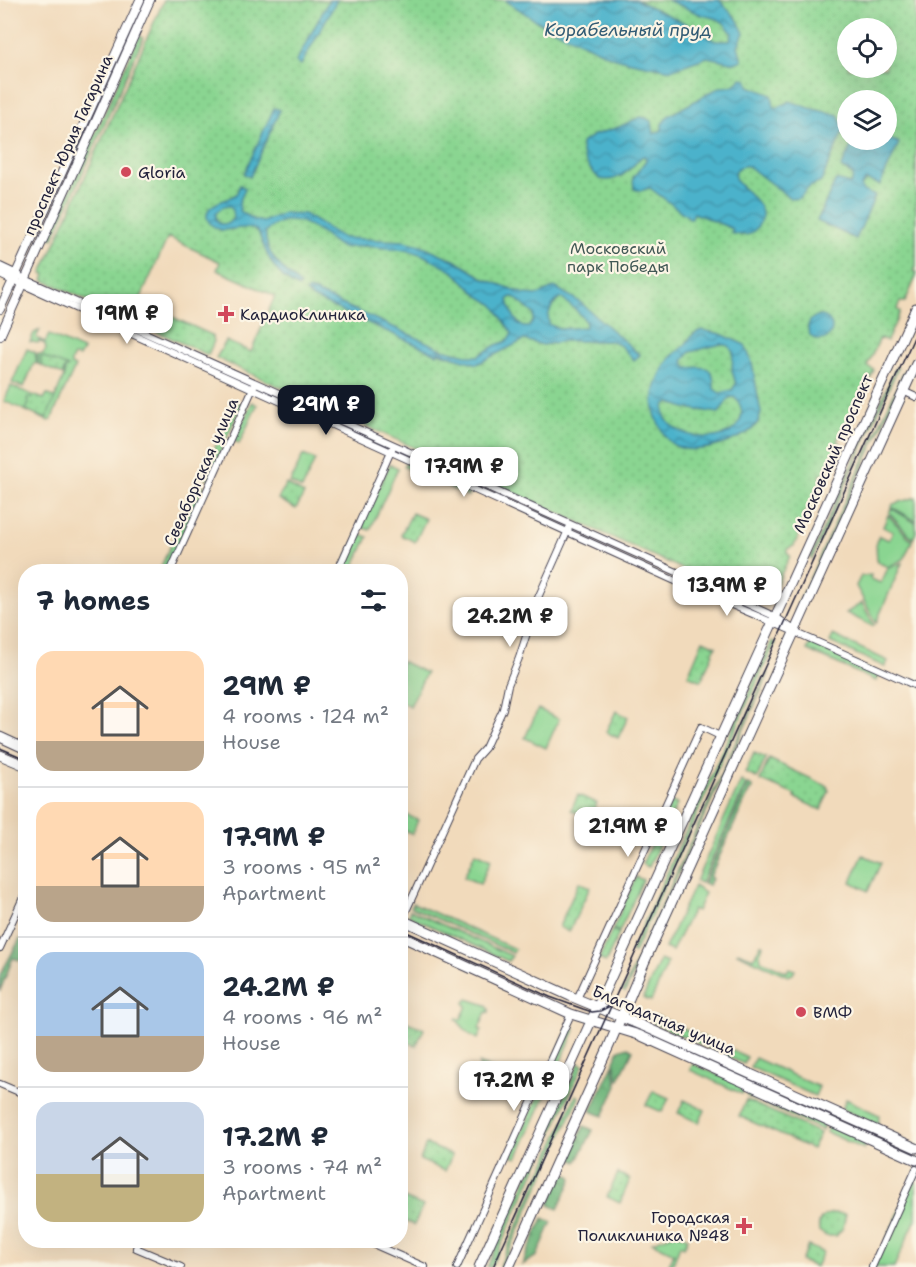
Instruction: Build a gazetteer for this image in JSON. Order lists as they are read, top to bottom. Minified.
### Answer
{"streets":{"main road":["проспект Юрия Гагарина","Московский проспект","Благодатная улица"],"street":["Свеаборгская улица"]},"crossings":[["Московский проспект","Благодатная улица"]],"water":["Корабельный пруд"],"parks":["Московский парк Победы"],"places":{"other":["Gloria","ВМФ"],"health":["КардиоКлиника","Городская Поликлиника №48"]},"page":{"price":["19M ₽","29M ₽","17.9M ₽","13.9M ₽","24.2M ₽","21.9M ₽","17.2M ₽"],"heading":"7 homes","list":[{"name":"29M ₽","note":"4 rooms · 124 m² · House"},{"name":"17.9M ₽","note":"3 rooms · 95 m² · Apartment"},{"name":"24.2M ₽","note":"4 rooms · 96 m² · House"},{"name":"17.2M ₽","note":"3 rooms · 74 m² · Apartment"}]}}
